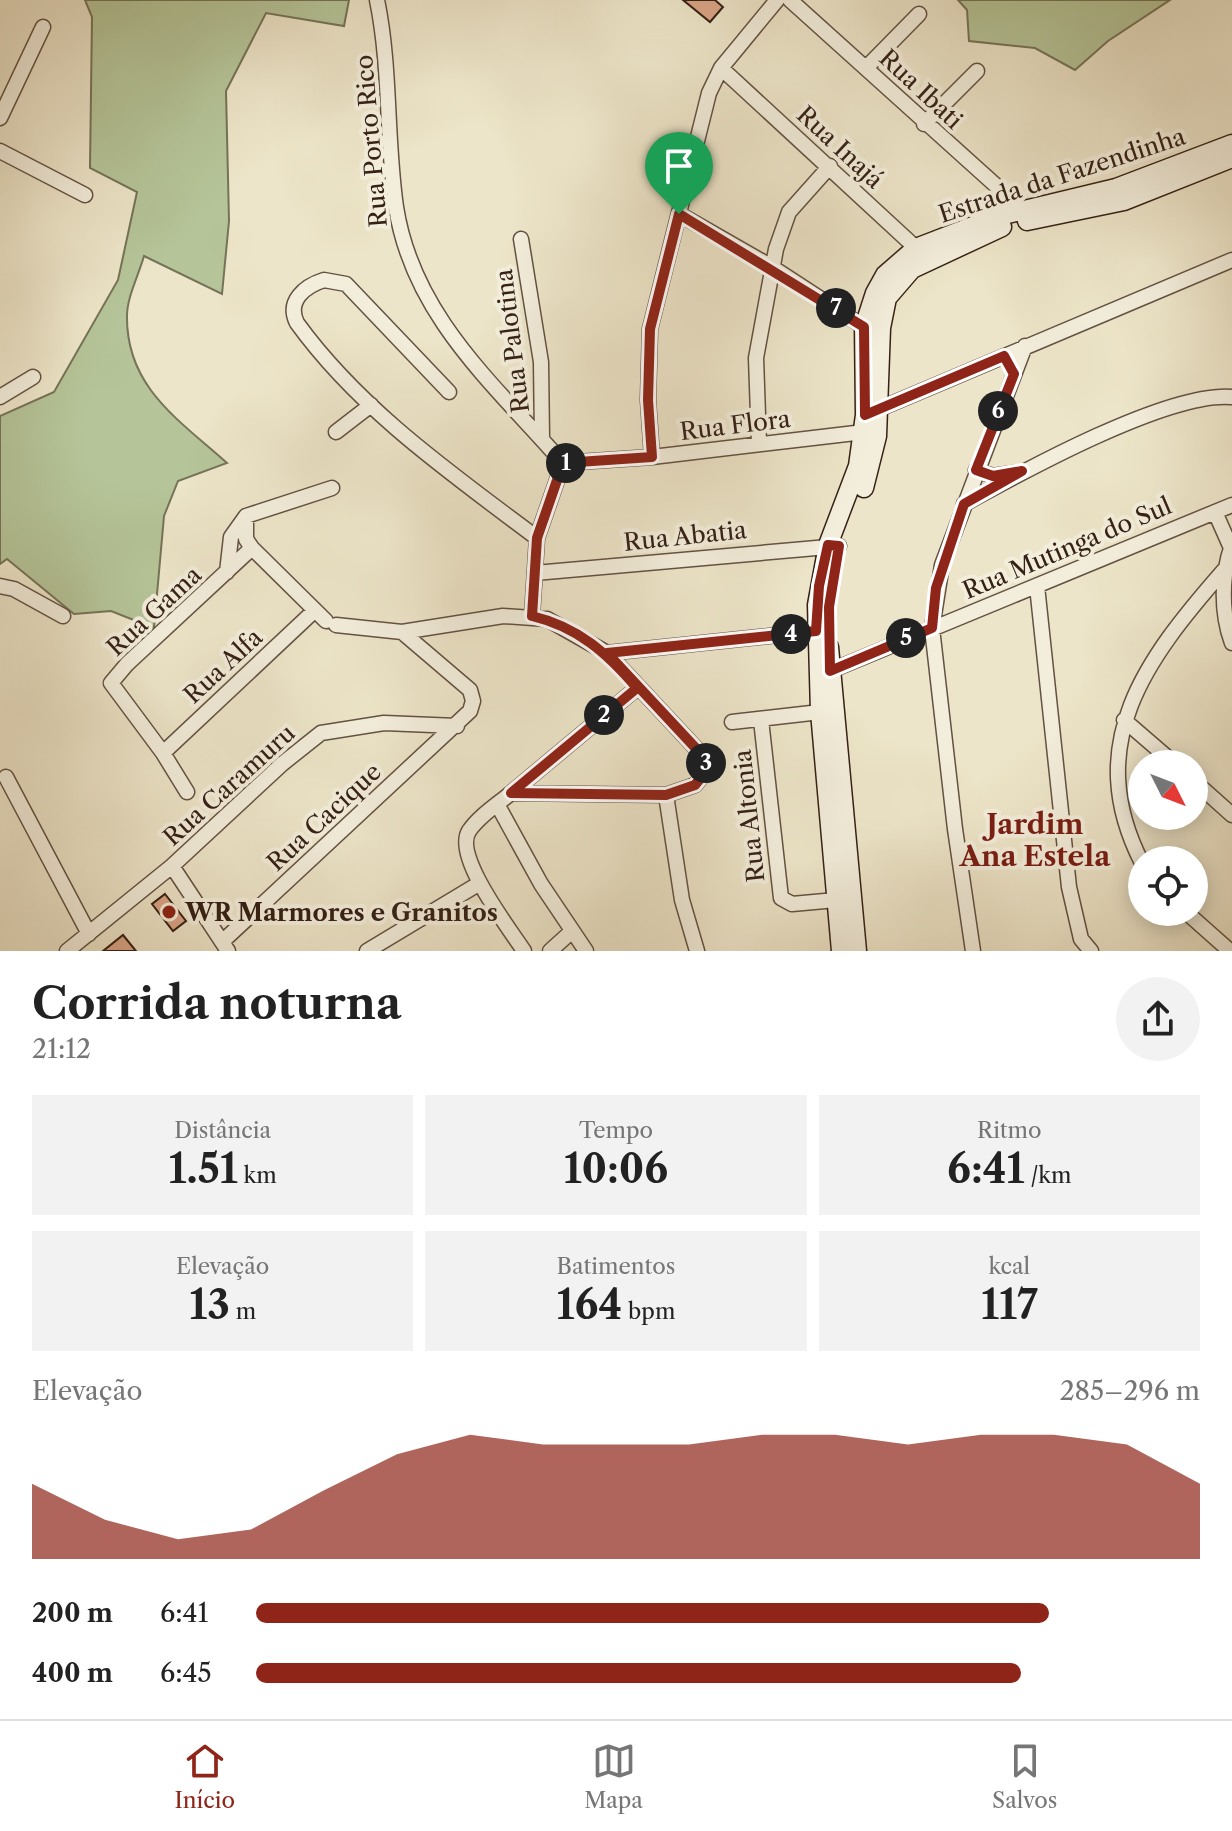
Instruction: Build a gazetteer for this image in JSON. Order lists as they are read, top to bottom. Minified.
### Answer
{"streets":{"main road":["Estrada da Fazendinha"],"street":["Rua Ibati","Rua Porto Rico","Rua Inajá","Rua Palotina","Rua Flora","Rua Abatia","Rua Mutinga do Sul","Rua Gama","Rua Alfa","Rua Caramuru","Rua Altonia","Rua Cacique"]},"crossings":[["Rua Ibati","Estrada da Fazendinha"],["Rua Porto Rico","Rua Palotina"],["Rua Porto Rico","Rua Flora"],["Rua Inajá","Estrada da Fazendinha"],["Estrada da Fazendinha","Rua Flora"],["Estrada da Fazendinha","Rua Abatia"],["Estrada da Fazendinha","Rua Mutinga do Sul"],["Estrada da Fazendinha","Rua Altonia"],["Rua Gama","Rua Alfa"],["Rua Caramuru","Rua Cacique"]],"districts":["Jardim Ana Estela"],"places":["WR Marmores e Granitos"],"north":"bottom right","page":{"pins":["7","6","1","4","5","2","3"],"heading":["Corrida noturna","21:12"],"stats":[["Distância","1.51 km"],["Tempo","10:06"],["Ritmo","6:41 /km"],["Elevação","13 m"],["Batimentos","164 bpm"],["kcal","117"]],"chart":["Elevação","285–296 m"],"list":[{"name":"200 m","note":"6:41"},{"name":"400 m","note":"6:45"}],"tabs":["Início","Mapa","Salvos"]}}
